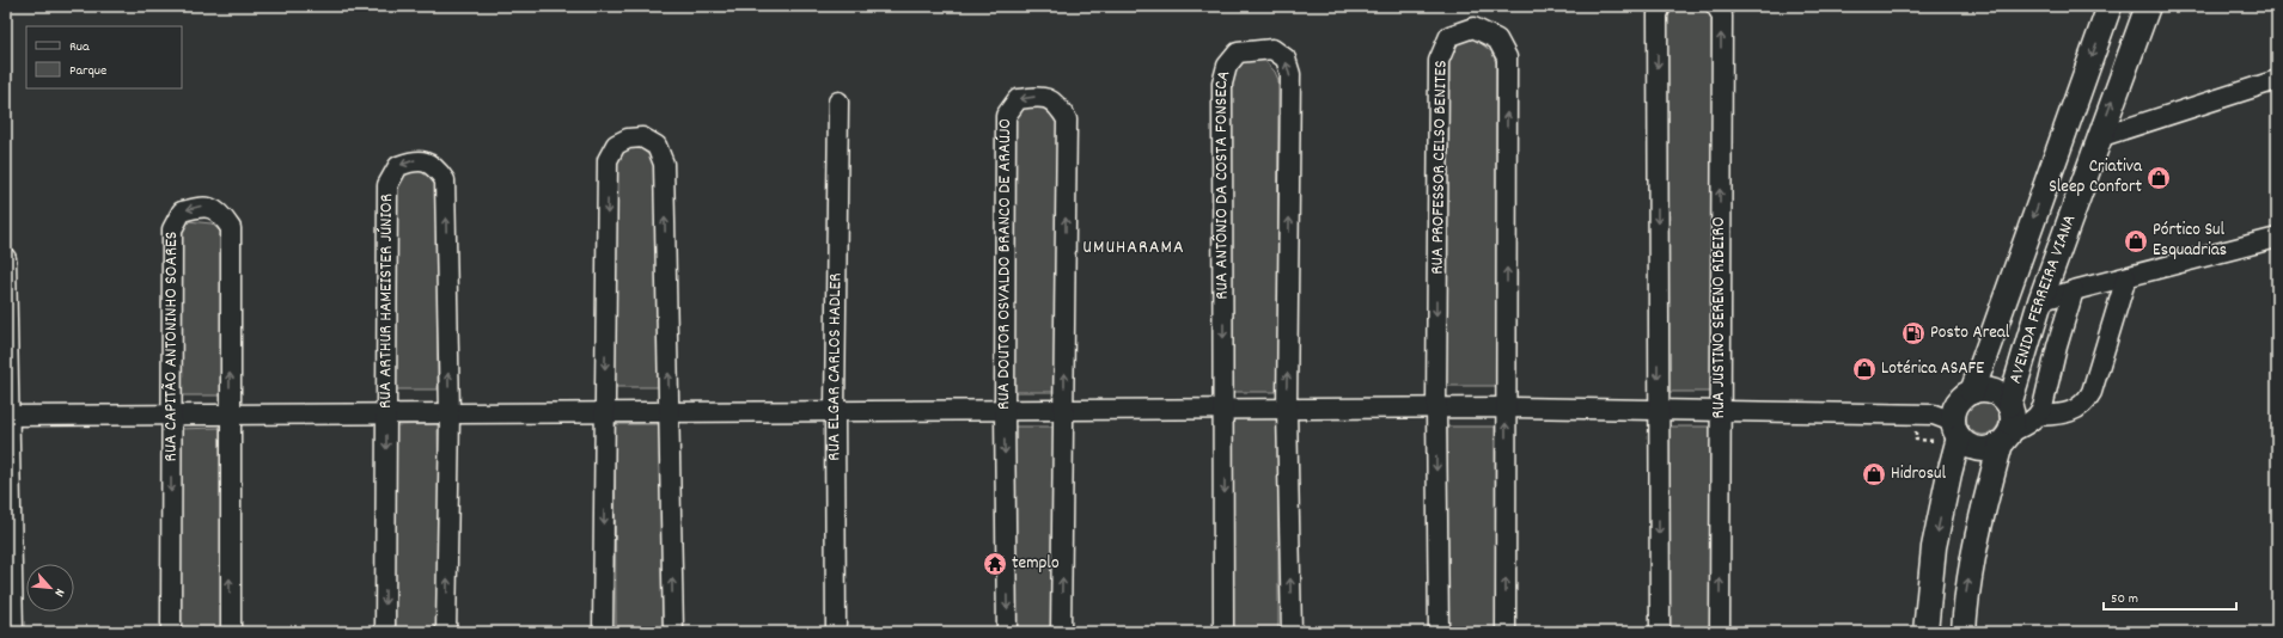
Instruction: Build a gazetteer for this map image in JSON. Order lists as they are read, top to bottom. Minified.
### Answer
{"streets":{"main road":["AVENIDA FERREIRA VIANA"],"street":["RUA PROFESSOR CELSO BENITES","RUA ANTÔNIO DA COSTA FONSECA","RUA DOUTOR OSVALDO BRANCO DE ARAÚJO","RUA ARTHUR HAMEISTER JÚNIOR","RUA JUSTINO SERENO RIBEIRO","RUA CAPITÃO ANTONINHO SOARES","RUA ELGAR CARLOS HADLER"]},"districts":["UMUHARAMA"],"places":{"shop":["Criativa Sleep Confort","Pórtico Sul Esquadrias","Lotérica ASAFE","Hidrosul"],"fuel station":["Posto Areal"],"temple":["templo"]},"legend":["Rua","Parque"],"scale_bar":"50 m","north":"bottom right"}
